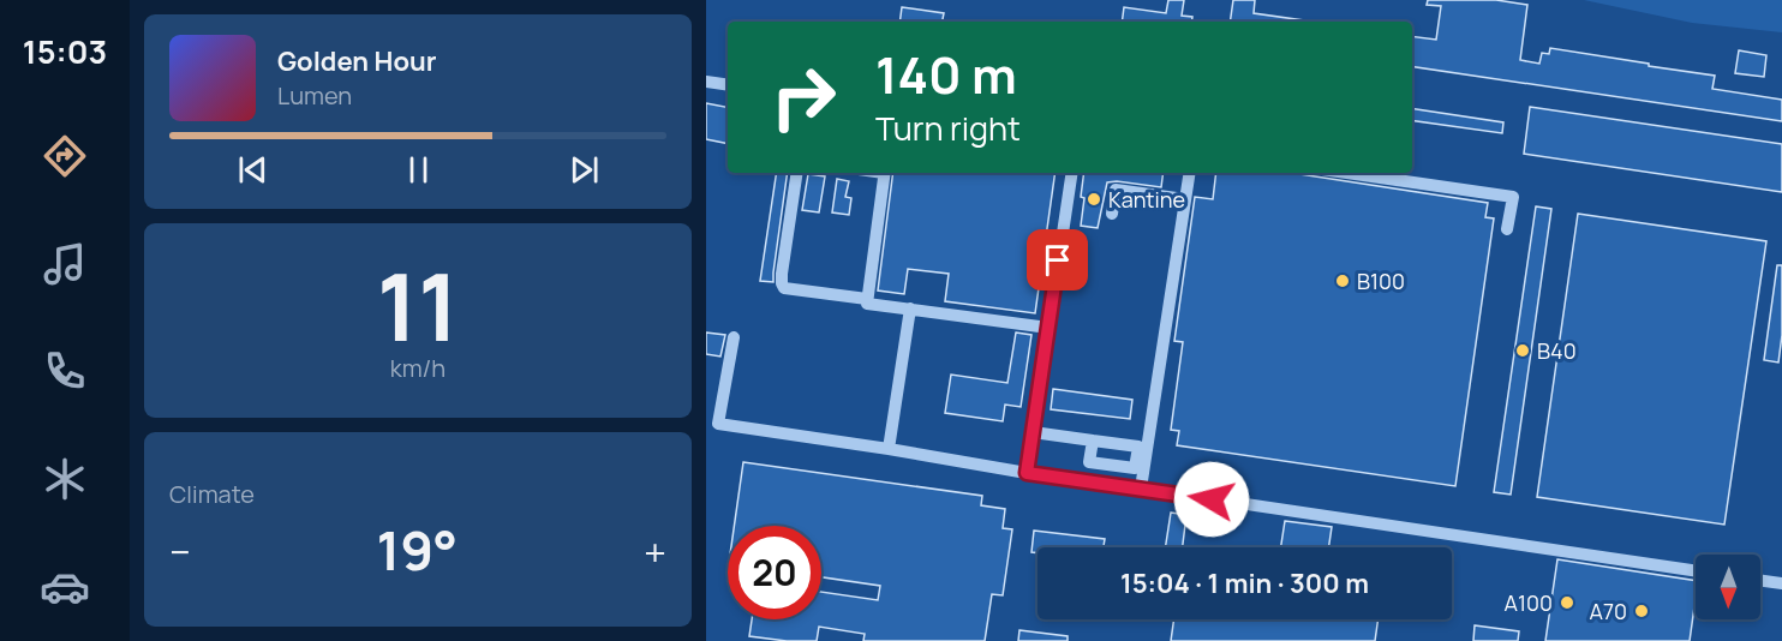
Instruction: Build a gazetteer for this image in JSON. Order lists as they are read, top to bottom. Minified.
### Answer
{"places":["Kantine","B100","B40","A100","A70"],"north":"bottom","page":{"tabs":"15:03","turn":["140 m","Turn right"],"song":["Golden Hour","Lumen"],"tile":[["11","km/h"],"Climate"],"heat":["−","19°","+"],"limit":"20","trip":"15:04 · 1 min · 300 m"}}
